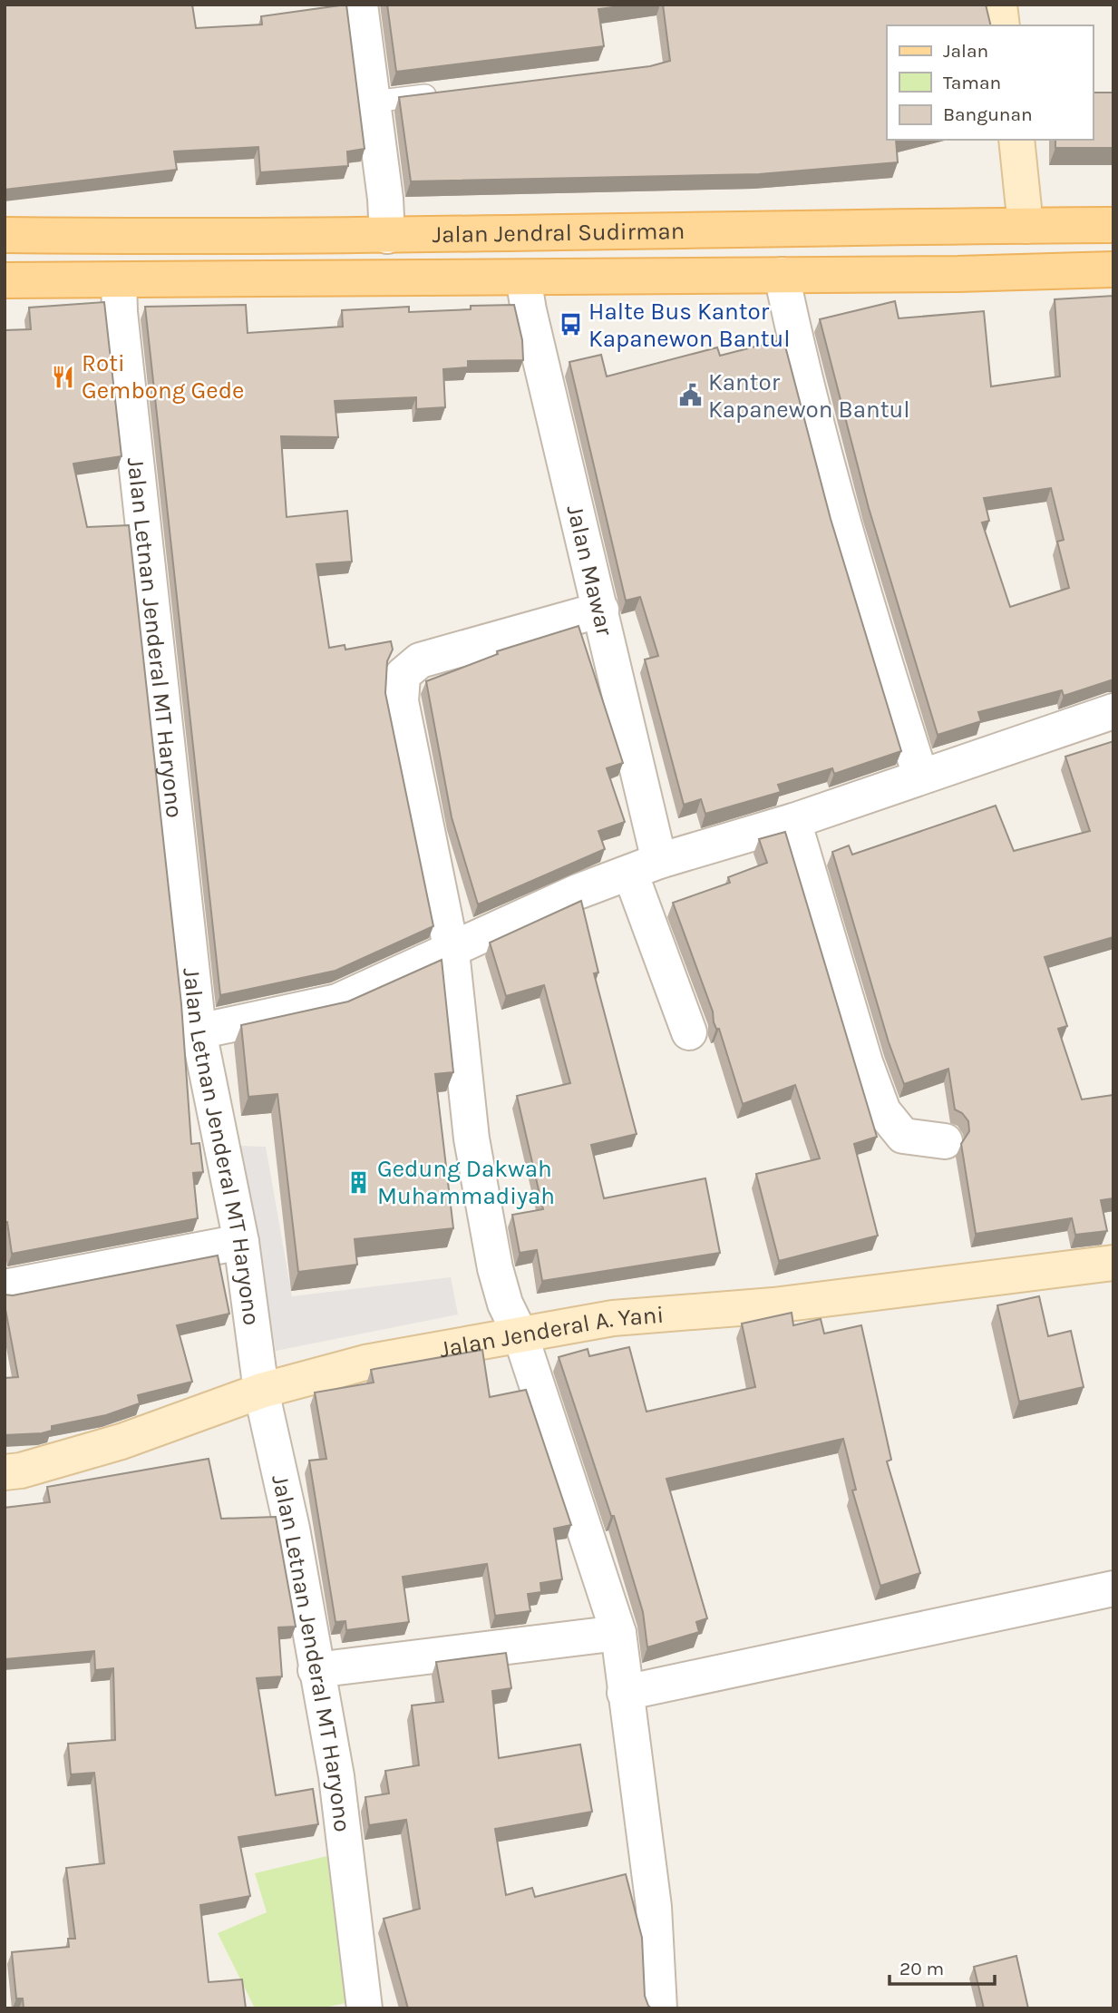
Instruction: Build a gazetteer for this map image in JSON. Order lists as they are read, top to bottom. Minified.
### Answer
{"streets":{"main road":["Jalan Jendral Sudirman"],"street":["Jalan Mawar","Jalan Letnan Jenderal MT Haryono","Jalan Jenderal A. Yani"]},"crossings":[["Jalan Jendral Sudirman","Jalan Mawar"],["Jalan Jendral Sudirman","Jalan Letnan Jenderal MT Haryono"],["Jalan Letnan Jenderal MT Haryono","Jalan Jenderal A. Yani"]],"places":{"bus stop":["Halte Bus Kantor Kapanewon Bantul"],"restaurant":["Roti Gembong Gede"],"public building":["Kantor Kapanewon Bantul"],"building":["Gedung Dakwah Muhammadiyah"]},"legend":["Jalan","Taman","Bangunan"],"scale_bar":"20 m"}
